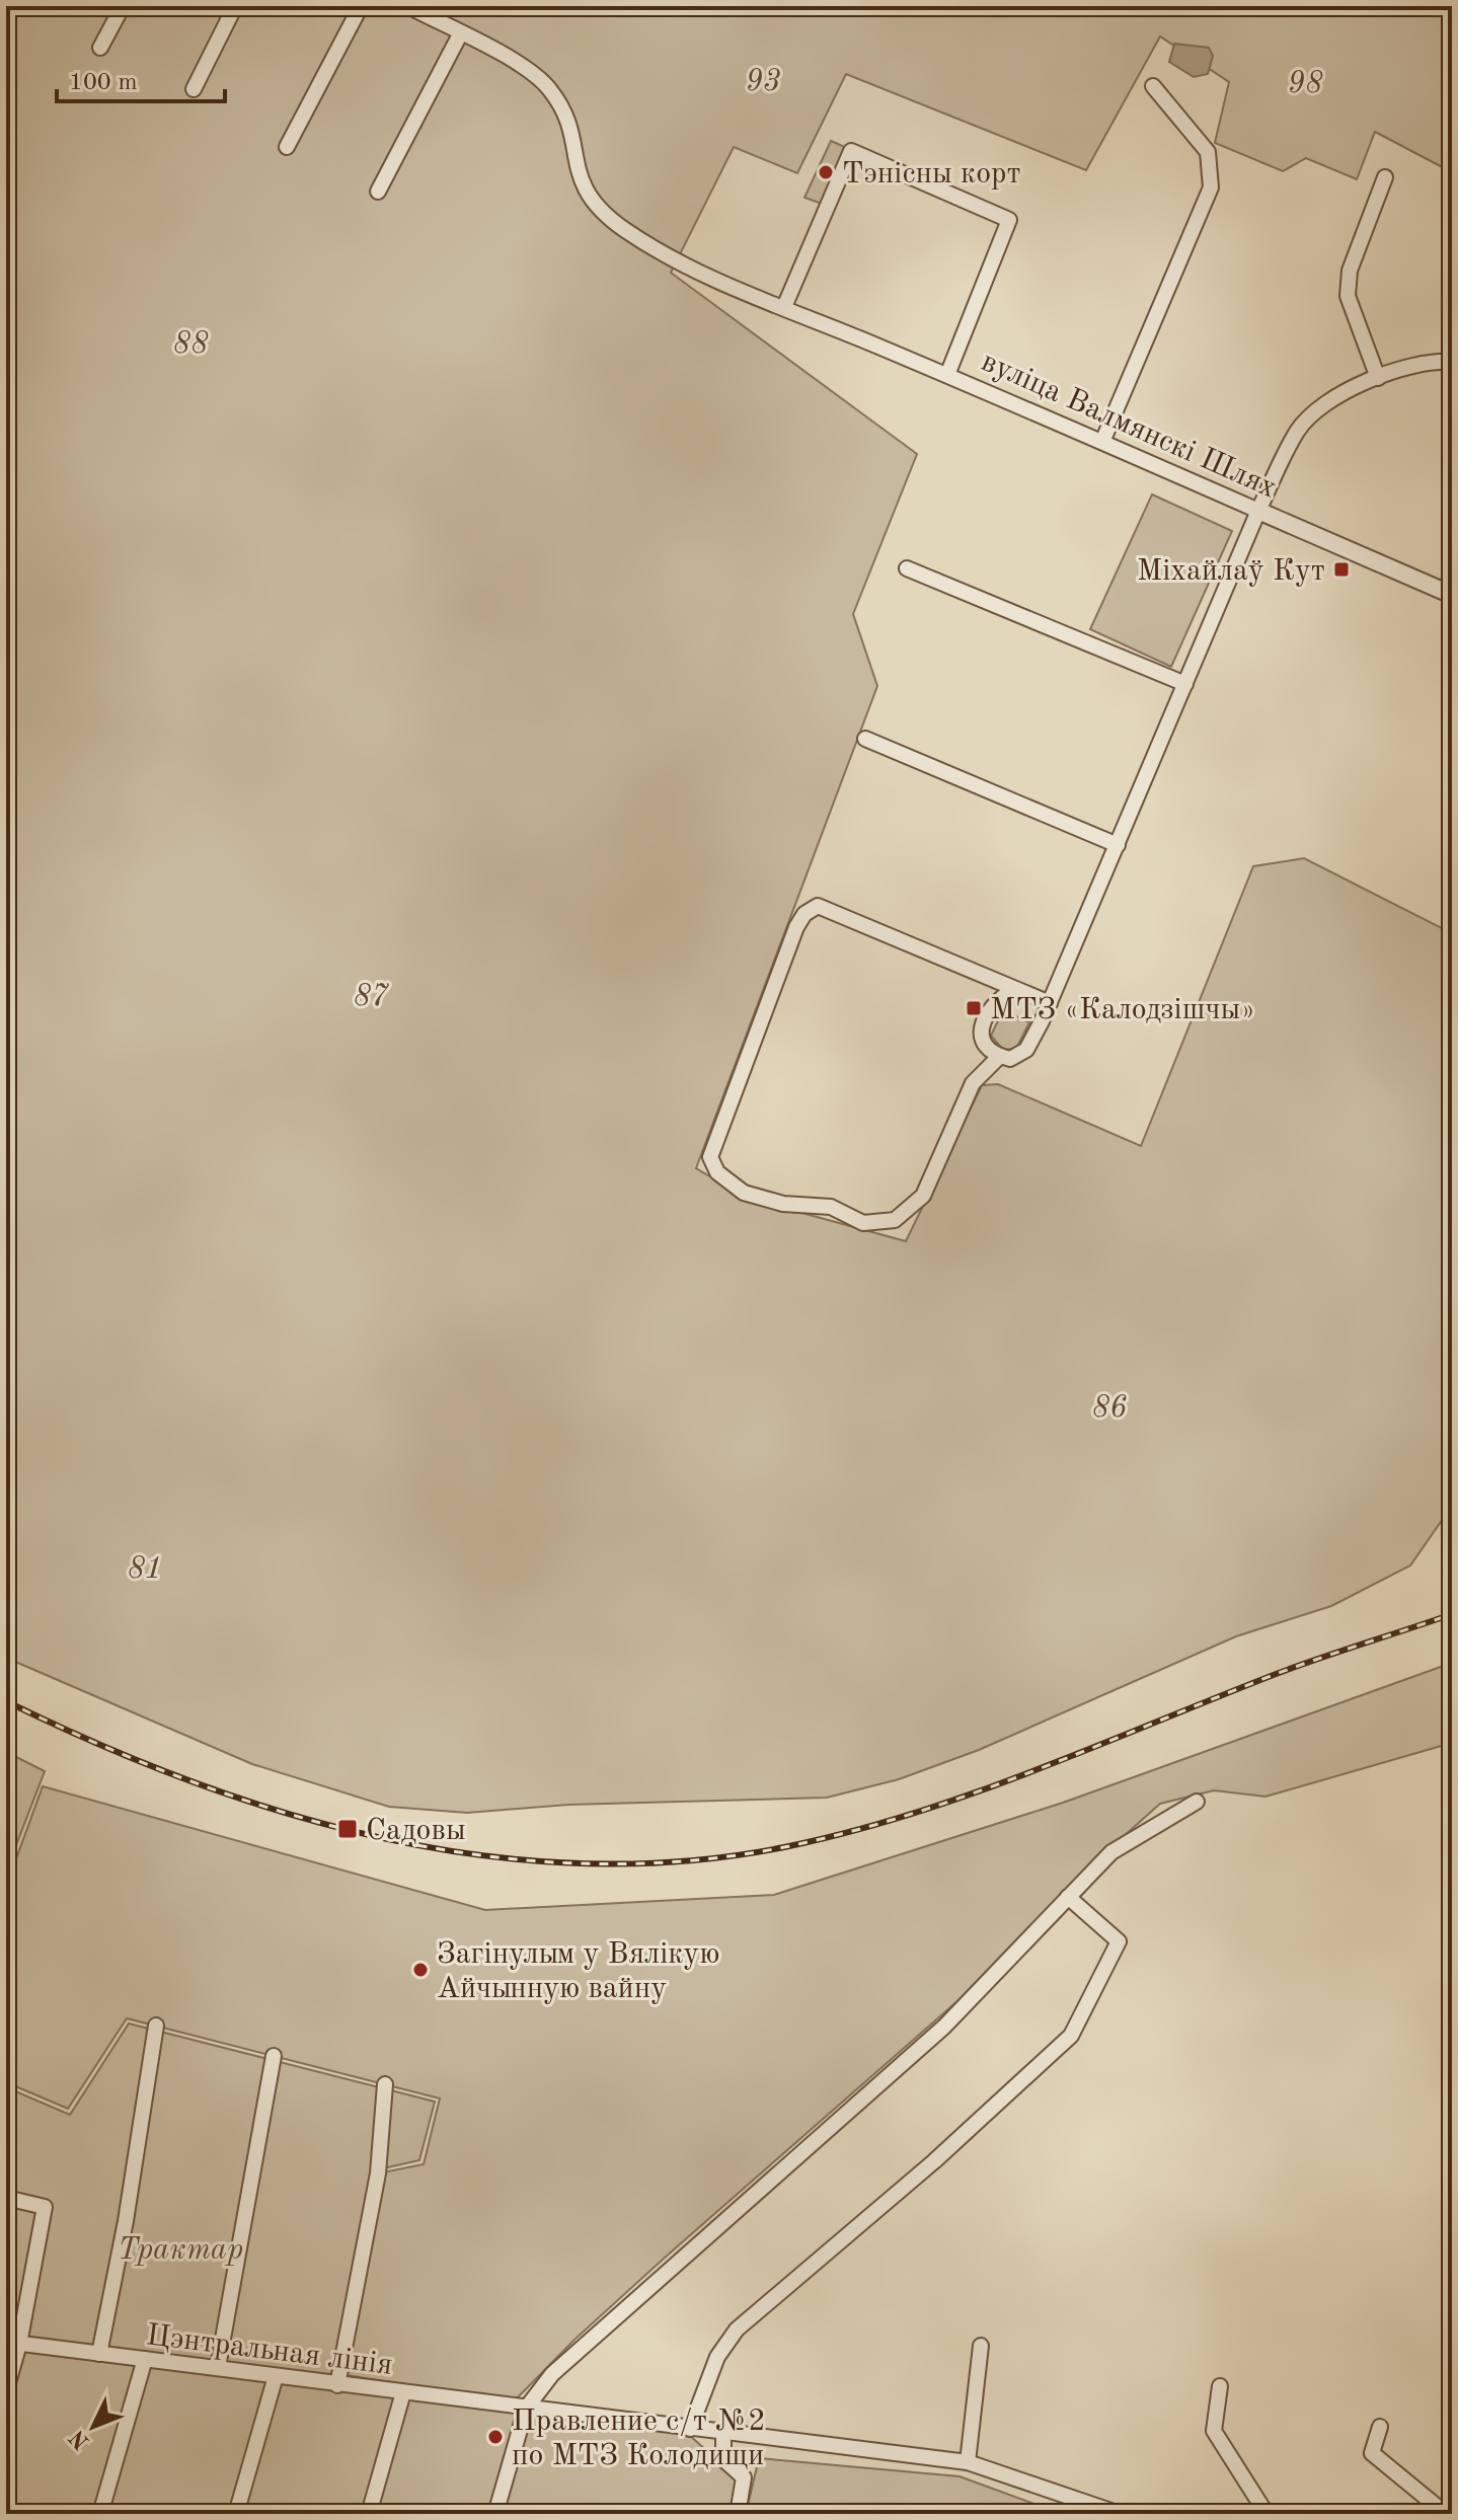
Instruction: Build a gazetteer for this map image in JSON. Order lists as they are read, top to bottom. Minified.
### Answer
{"streets":{"street":["вуліца Валмянскі Шлях","Цэнтральная лінія"]},"parks":["93","98","88","87","86","81","Трактар"],"places":{"other":["Тэнісны корт","Загінулым у Вялікую Айчынную вайну","Правление с/т №2 по МТЗ Колодищи"],"transit":["Міхайлаў Кут","МТЗ «Калодзішчы»","Садовы"]},"scale_bar":"100 m","north":"bottom left"}
